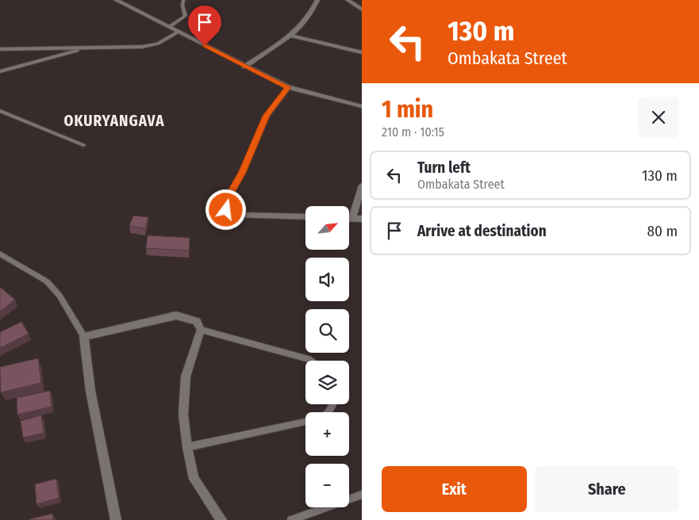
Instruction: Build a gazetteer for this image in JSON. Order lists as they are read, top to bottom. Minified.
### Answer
{"districts":["OKURYANGAVA"],"north":"top right","page":{"turn":["130 m","Ombakata Street"],"heading":["1 min","210 m · 10:15"],"list":[{"name":"Turn left","note":"Ombakata Street","value":"130 m"},{"name":"Arrive at destination","value":"80 m"}],"map_buttons":["+","−"],"buttons":["Exit","Share"]}}
